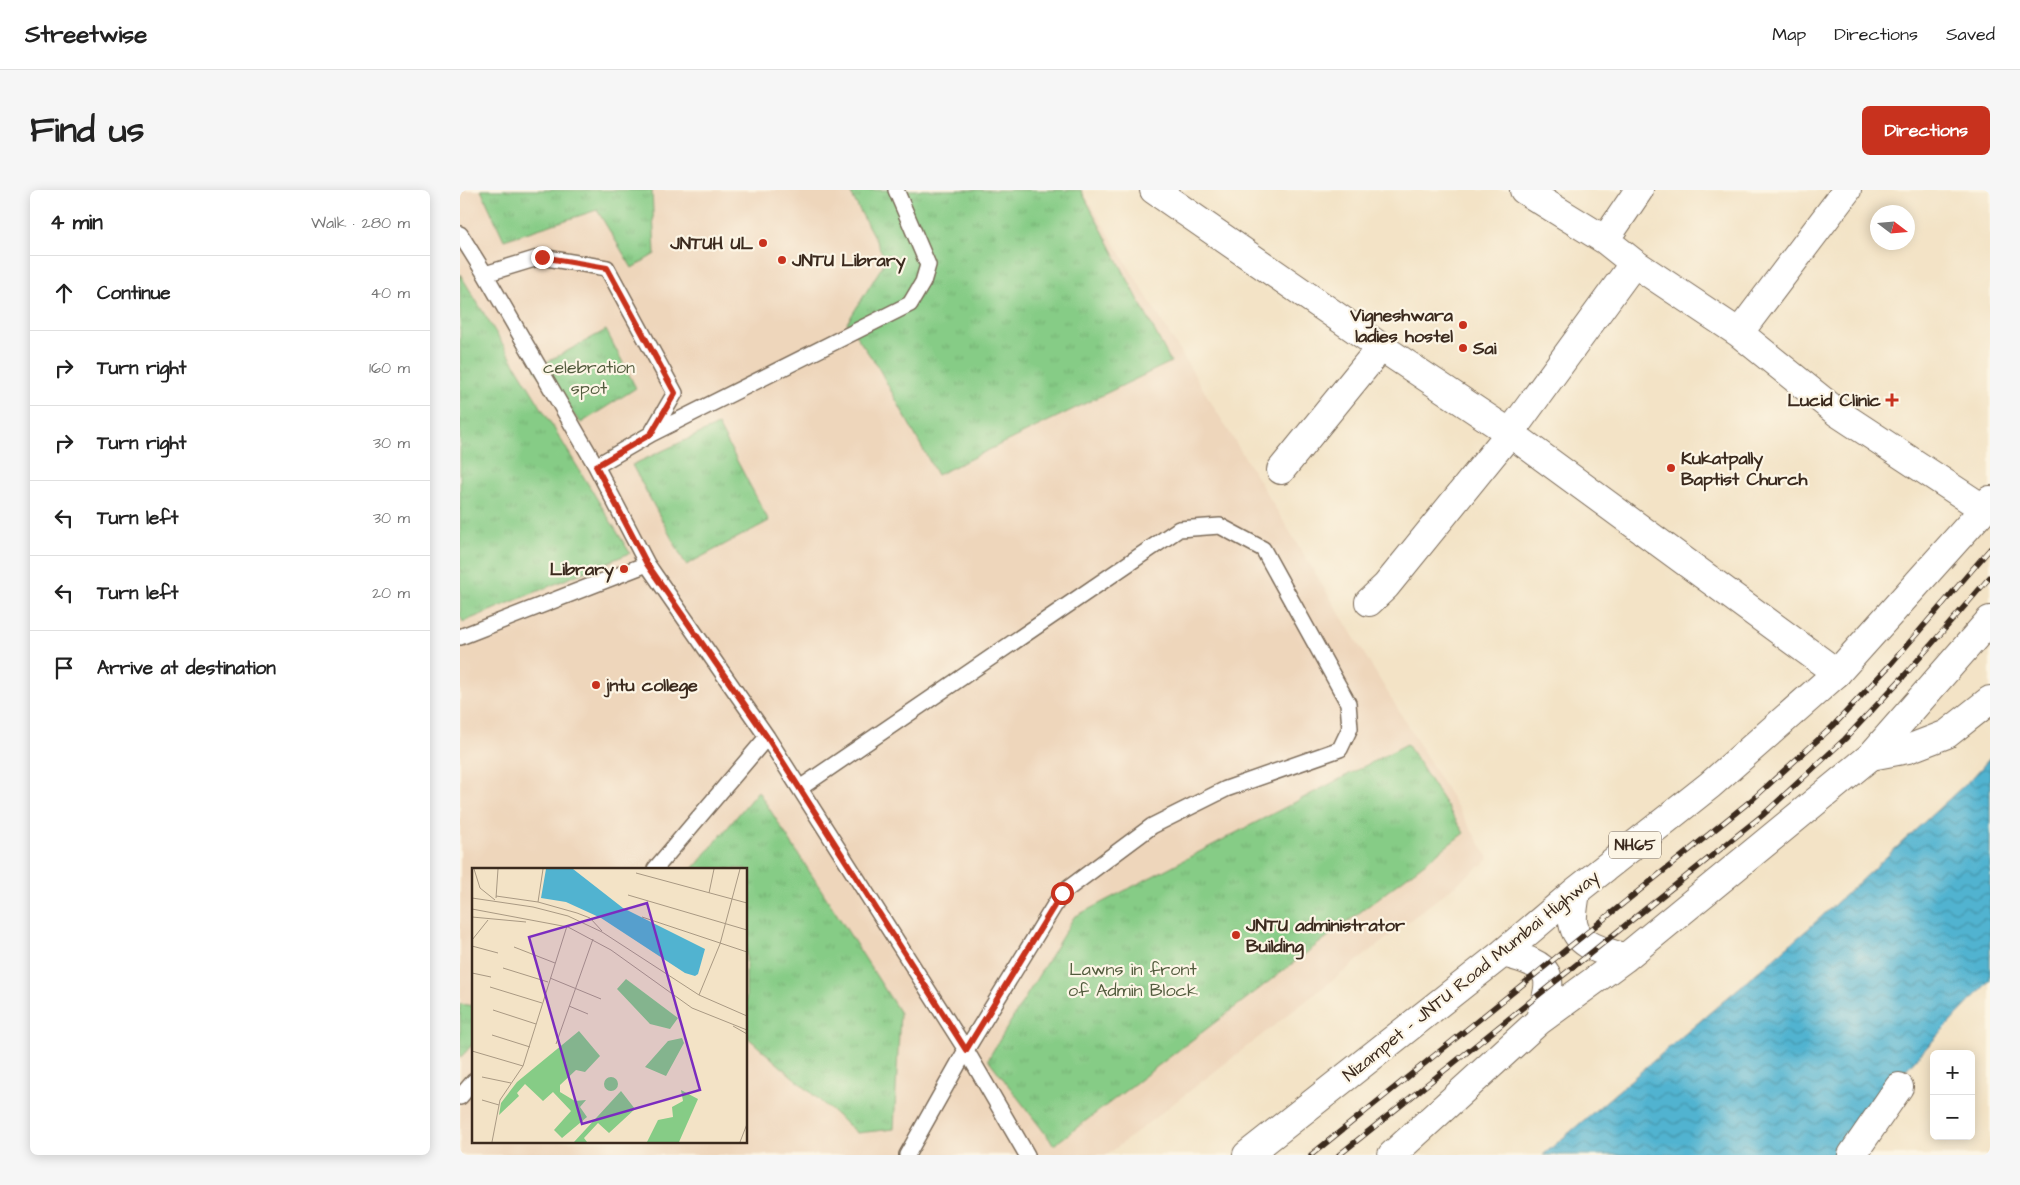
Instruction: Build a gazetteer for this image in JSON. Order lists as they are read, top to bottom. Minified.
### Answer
{"streets":{"main road":["NH65","Nizampet - JNTU Road Mumbai Highway"]},"parks":["celebration spot","Lawns in front of Admin Block"],"places":{"other":["JNTUH UL","JNTU Library","Vigneshwara ladies hostel","Sai","Kukatpally Baptist Church","Library","jntu college","JNTU administrator Building"],"health":["Lucid Clinic"]},"north":"right","page":{"header":"Streetwise","nav":["Map","Directions","Saved"],"title":"Find us","buttons":"Directions","heading":["4 min","Walk · 280 m"],"list":[["Continue","40 m"],["Turn right","160 m"],["Turn right","30 m"],["Turn left","30 m"],["Turn left","20 m"],"Arrive at destination"],"map_buttons":["+","−"]}}
